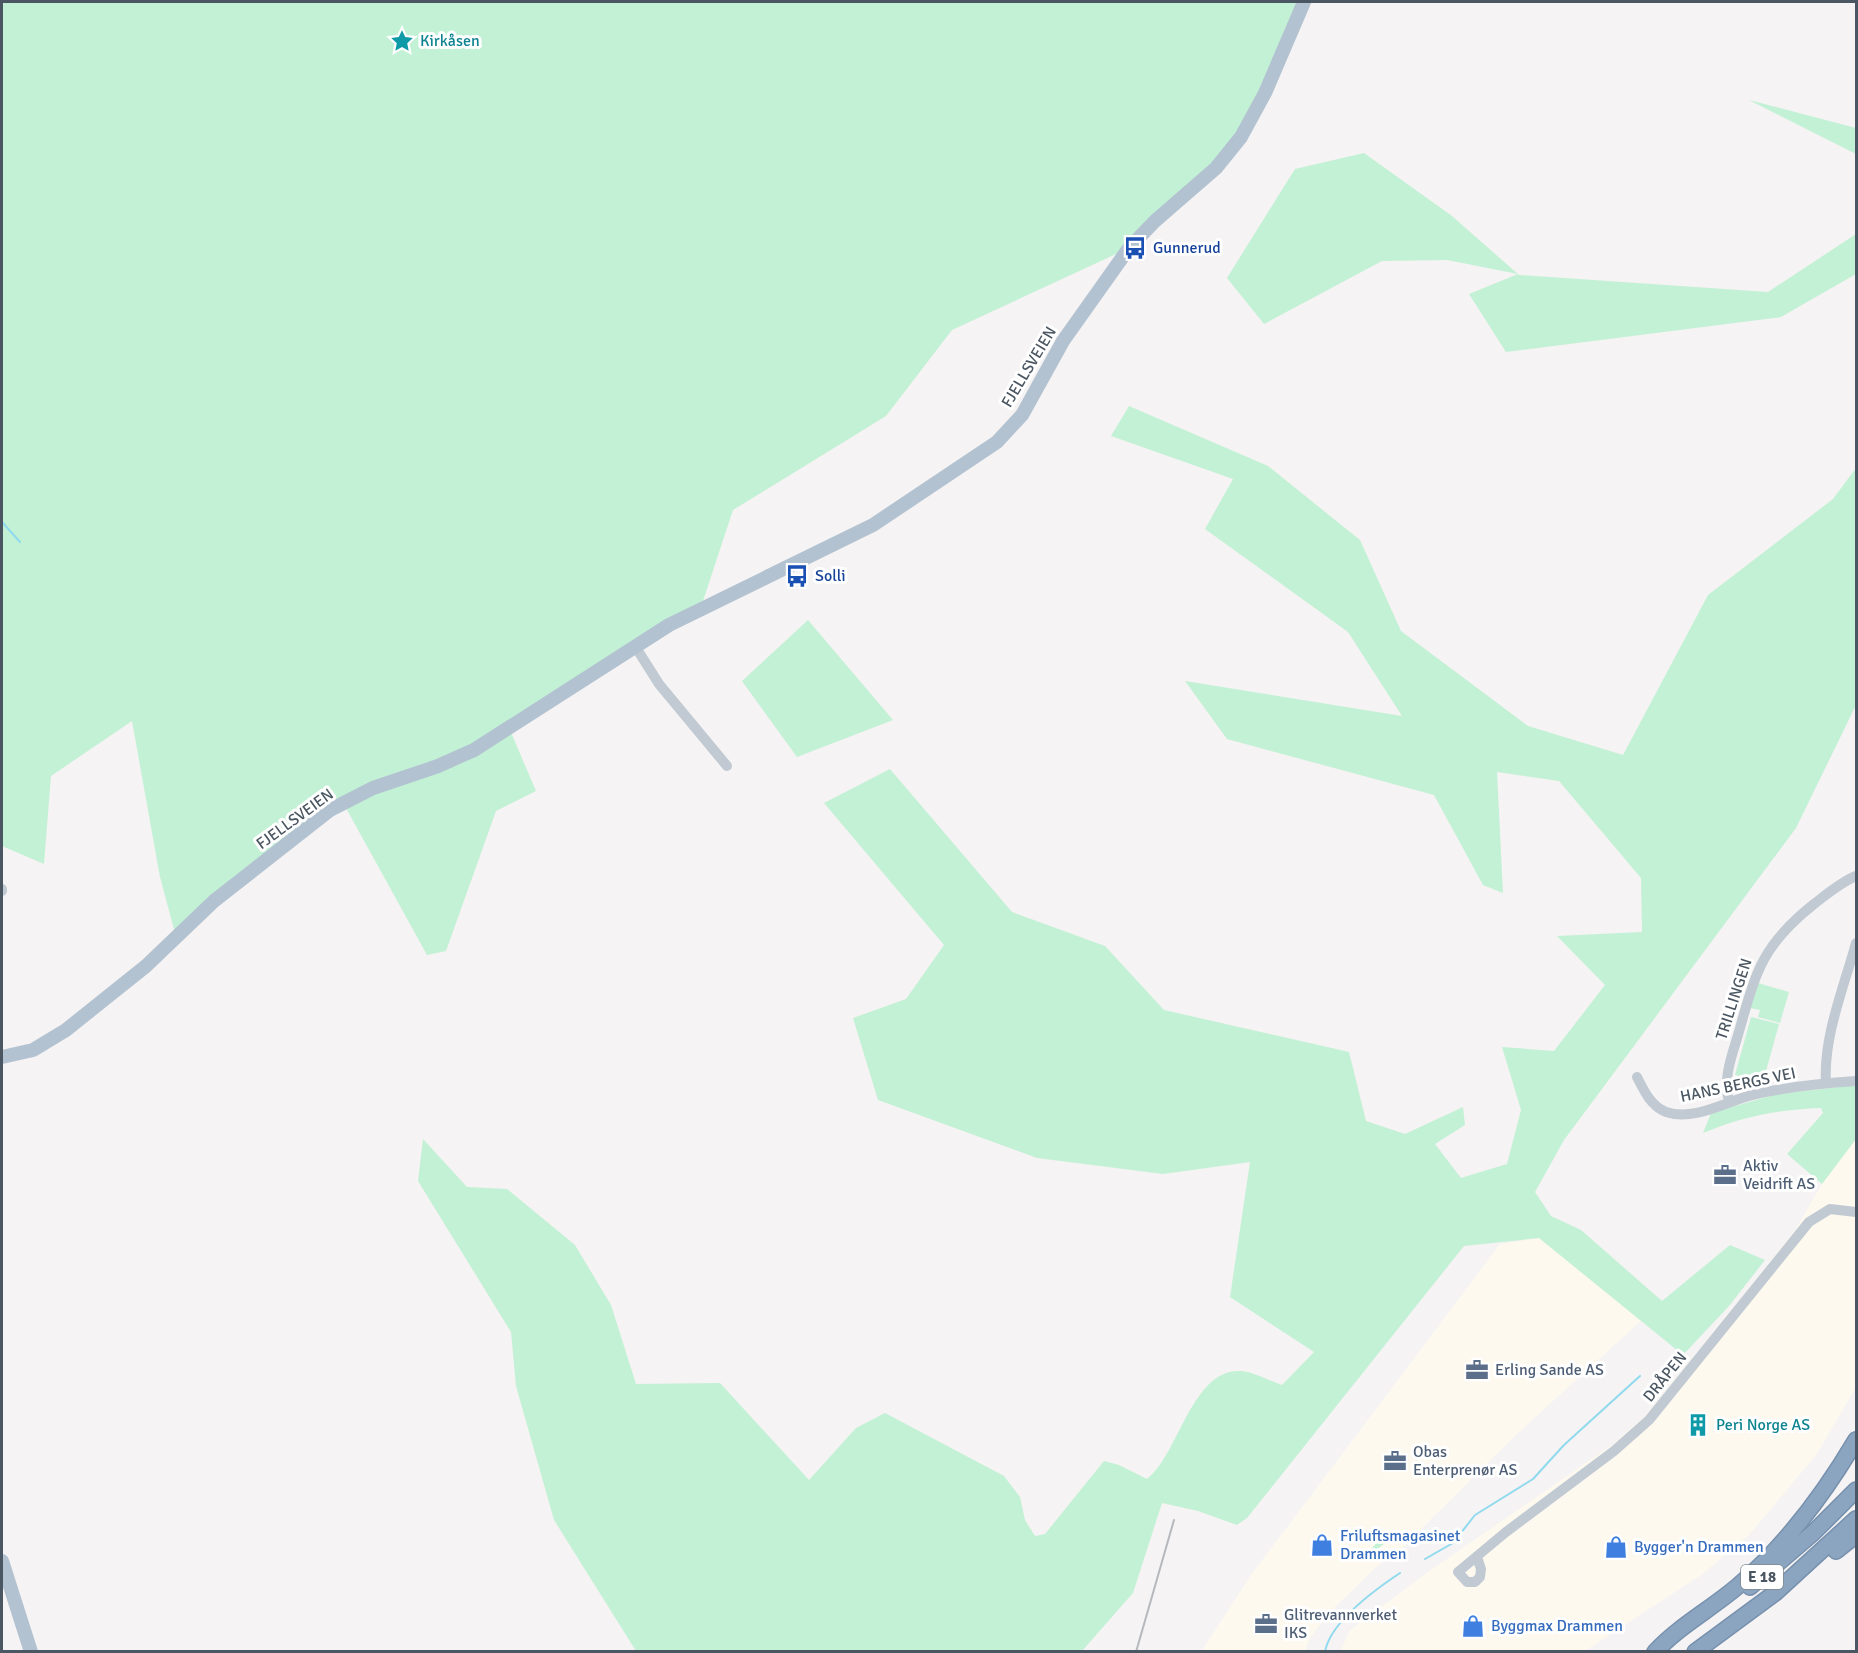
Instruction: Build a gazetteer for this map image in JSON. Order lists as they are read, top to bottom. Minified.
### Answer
{"streets":{"highway":["E 18"],"main road":["FJELLSVEIEN"],"street":["TRILLINGEN","HANS BERGS VEI","DRÅPEN"]},"crossings":[["TRILLINGEN","HANS BERGS VEI"]],"places":{"place":["Kirkåsen"],"bus stop":["Gunnerud","Solli"],"office":["Aktiv Veidrift AS","Erling Sande AS","Obas Enterprenør AS","Glitrevannverket IKS"],"building":["Peri Norge AS"],"shop":["Friluftsmagasinet Drammen","Bygger'n Drammen","Byggmax Drammen"]}}
